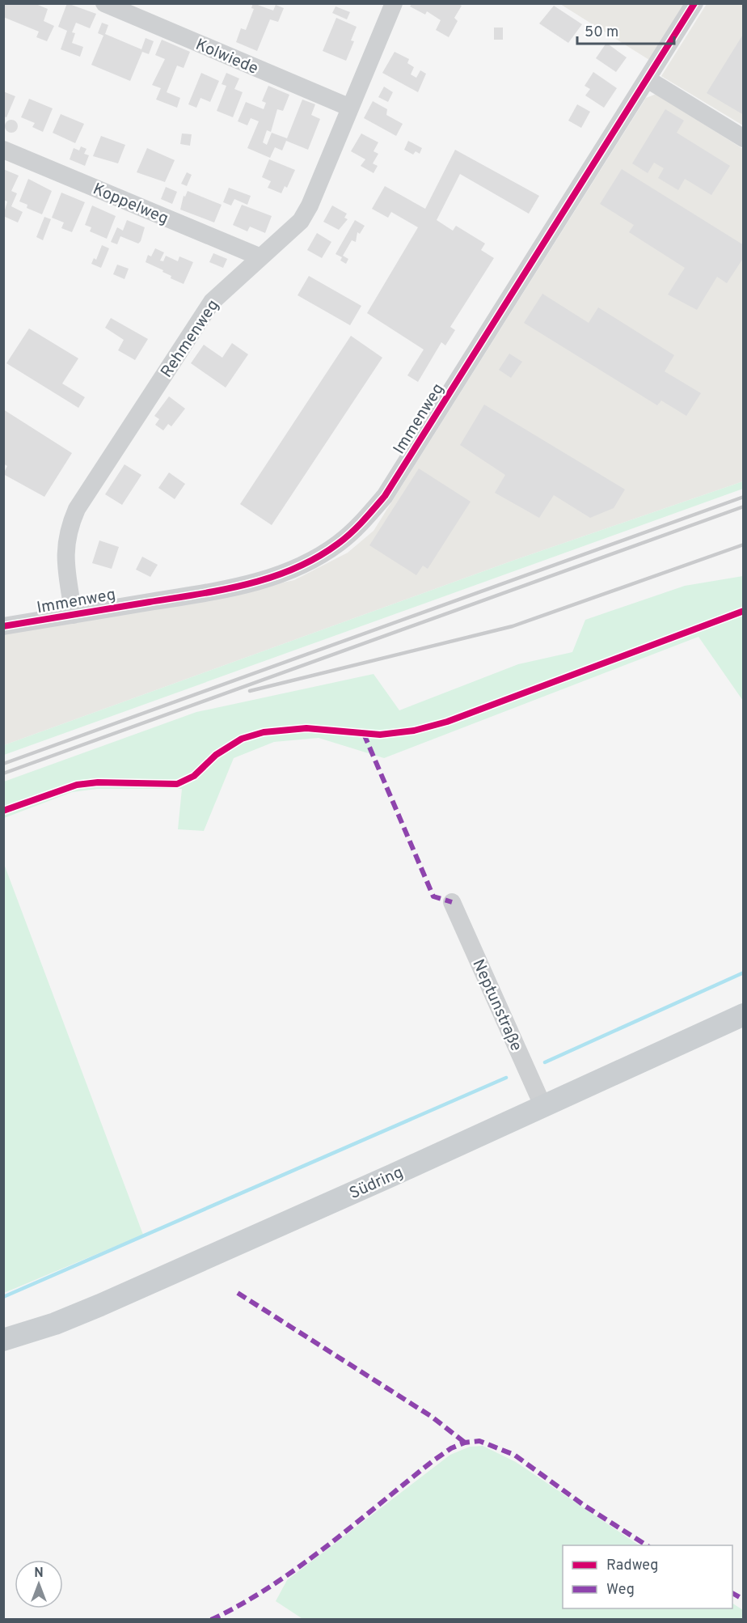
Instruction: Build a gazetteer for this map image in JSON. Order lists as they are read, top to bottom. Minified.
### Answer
{"streets":{"main road":["Südring"],"street":["Kolwiede","Koppelweg","Rehmenweg","Immenweg","Neptunstraße"]},"crossings":[["Kolwiede","Rehmenweg"],["Koppelweg","Rehmenweg"],["Rehmenweg","Immenweg"],["Neptunstraße","Südring"]],"legend":["Radweg","Weg"],"scale_bar":"50 m","north":"top"}
